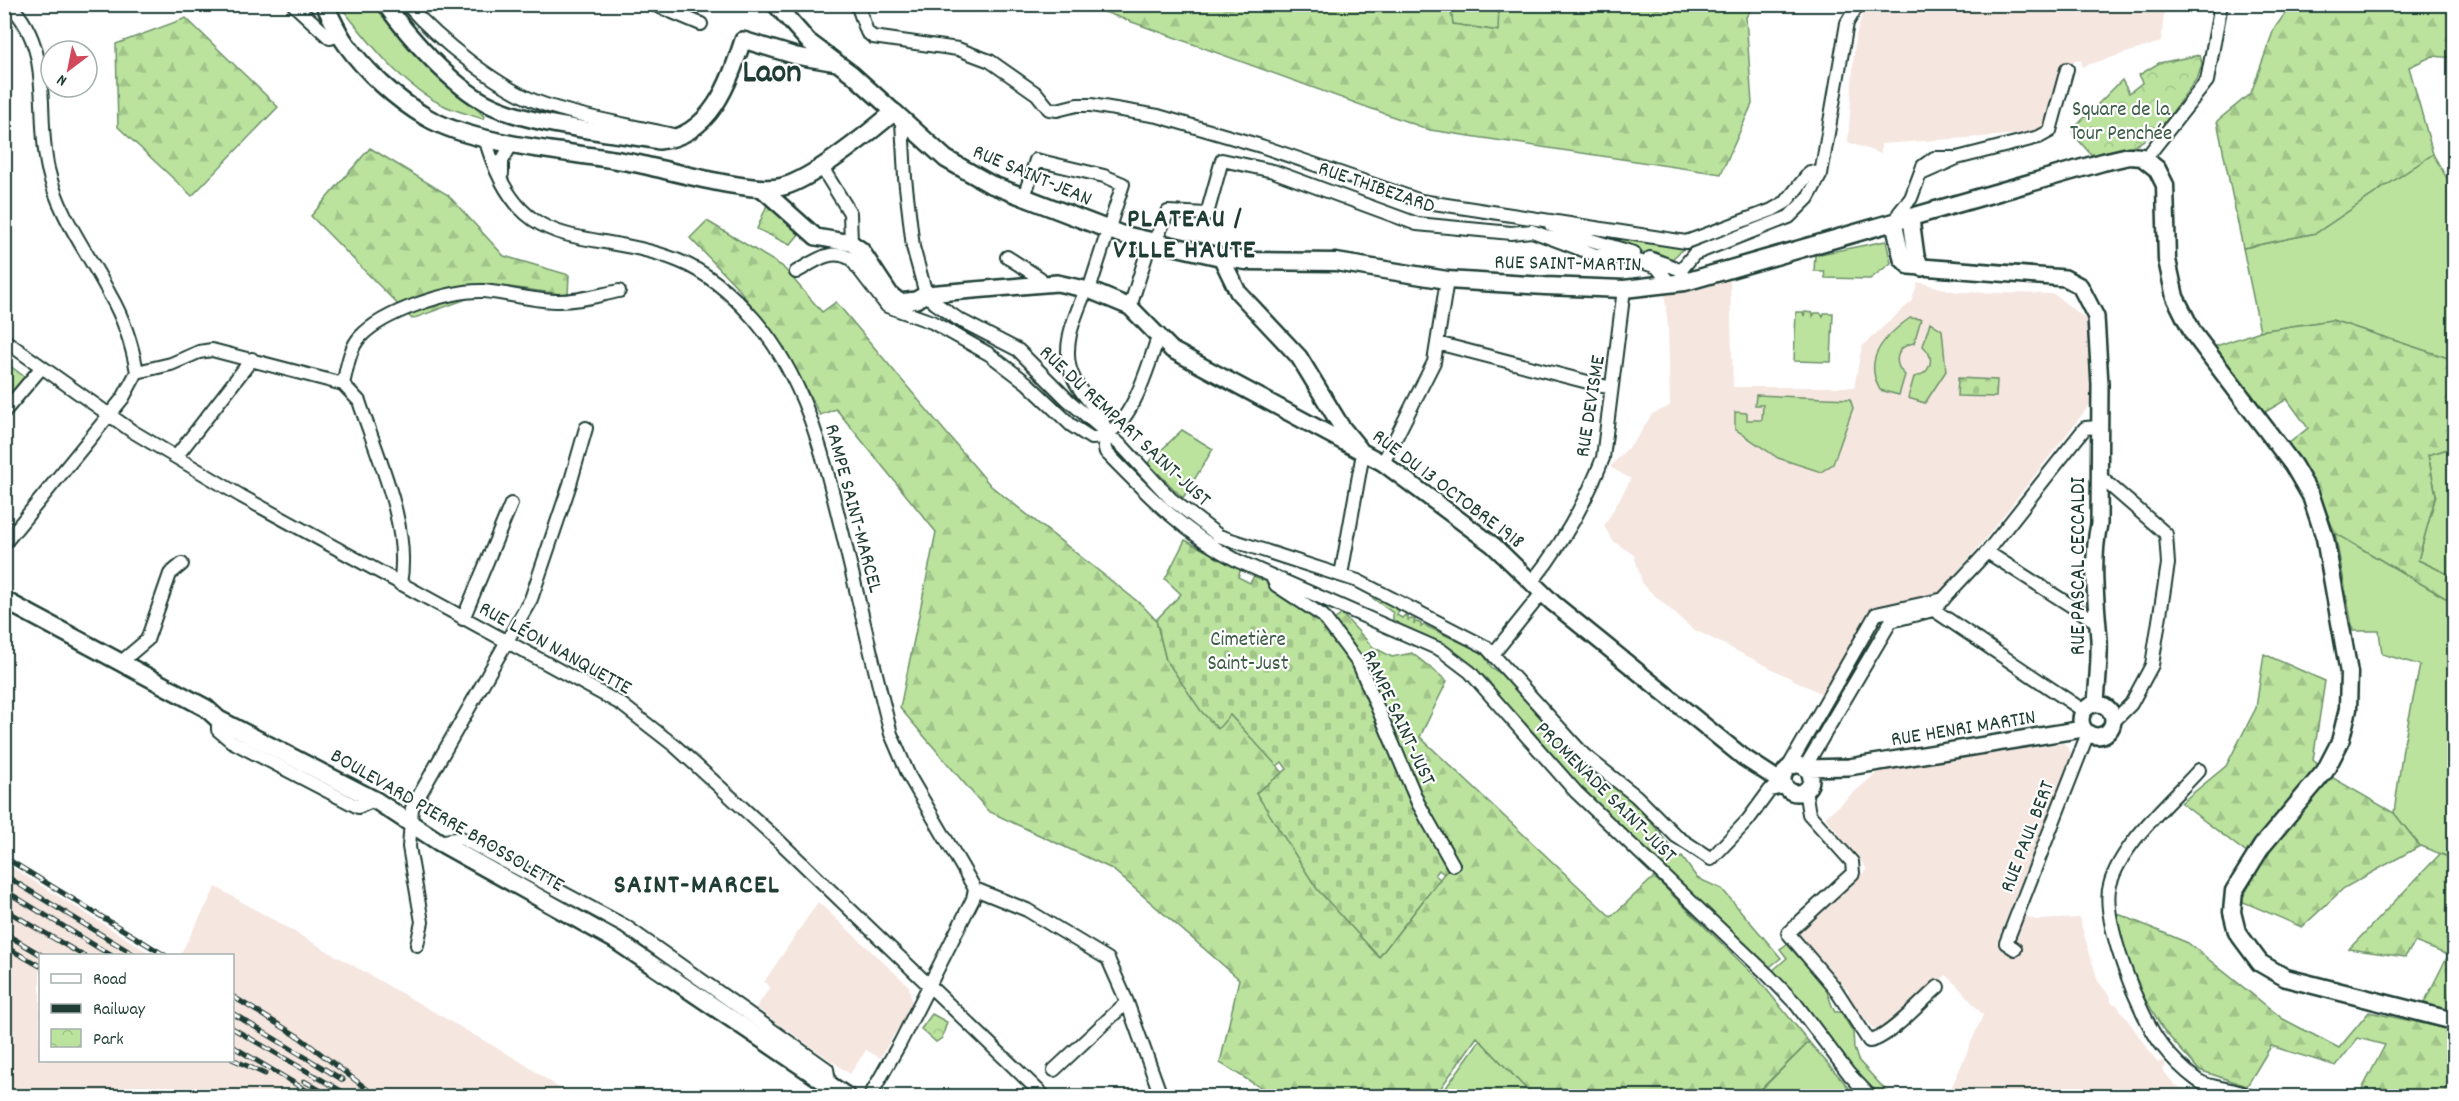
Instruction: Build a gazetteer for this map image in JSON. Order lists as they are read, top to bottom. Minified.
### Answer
{"streets":{"main road":["RUE SAINT-JEAN","RUE SAINT-MARTIN","BOULEVARD PIERRE BROSSOLETTE"],"street":["RUE THIBEZARD","RUE DEVISME","RUE DU REMPART SAINT-JUST","RUE DU 13 OCTOBRE 1918","RAMPE SAINT-MARCEL","RUE PASCAL CECCALDI","RUE LÉON NANQUETTE","RAMPE SAINT-JUST","RUE HENRI MARTIN","PROMENADE SAINT-JUST","RUE PAUL BERT"]},"crossings":[["RUE SAINT-JEAN","RUE THIBEZARD"],["RUE SAINT-JEAN","RUE SAINT-MARTIN"],["RUE SAINT-JEAN","RUE DU 13 OCTOBRE 1918"],["RUE THIBEZARD","RUE SAINT-MARTIN"],["RUE SAINT-MARTIN","RUE DEVISME"],["RUE SAINT-MARTIN","RUE DU 13 OCTOBRE 1918"],["RUE SAINT-MARTIN","RUE PASCAL CECCALDI"],["RUE DEVISME","RUE DU REMPART SAINT-JUST"],["RUE DEVISME","RUE DU 13 OCTOBRE 1918"],["RUE DU REMPART SAINT-JUST","RUE DU 13 OCTOBRE 1918"],["RUE DU REMPART SAINT-JUST","RUE HENRI MARTIN"],["RUE DU REMPART SAINT-JUST","PROMENADE SAINT-JUST"],["RUE DU 13 OCTOBRE 1918","RUE HENRI MARTIN"],["RUE PASCAL CECCALDI","RUE HENRI MARTIN"],["RUE PASCAL CECCALDI","RUE PAUL BERT"],["RAMPE SAINT-JUST","PROMENADE SAINT-JUST"],["RUE HENRI MARTIN","RUE PAUL BERT"]],"districts":["Laon","PLATEAU / VILLE HAUTE","SAINT-MARCEL"],"parks":["Square de la Tour Penchée","Cimetière Saint-Just"],"legend":["Road","Railway","Park"],"north":"bottom left"}
